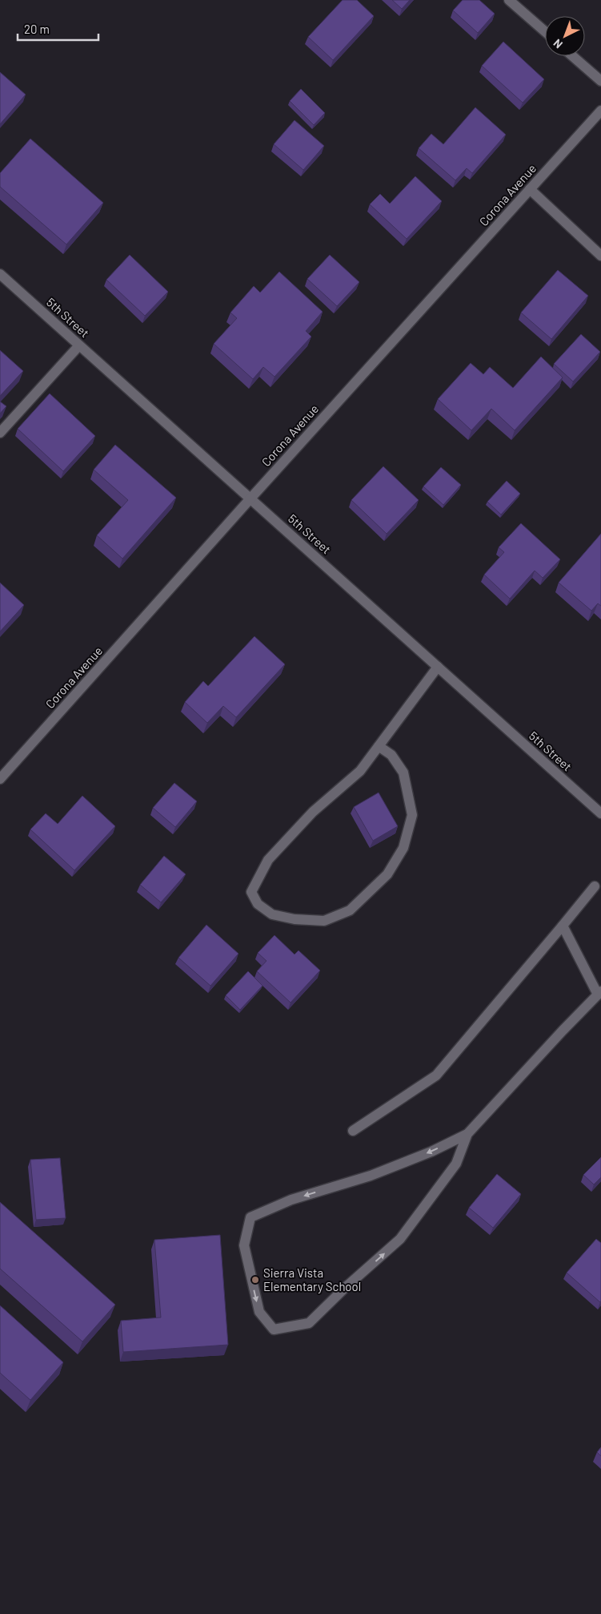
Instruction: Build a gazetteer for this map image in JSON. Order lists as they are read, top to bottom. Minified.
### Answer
{"streets":{"street":["Corona Avenue","5th Street"]},"crossings":[["Corona Avenue","5th Street"]],"places":["Sierra Vista Elementary School"],"scale_bar":"20 m","north":"bottom left"}
